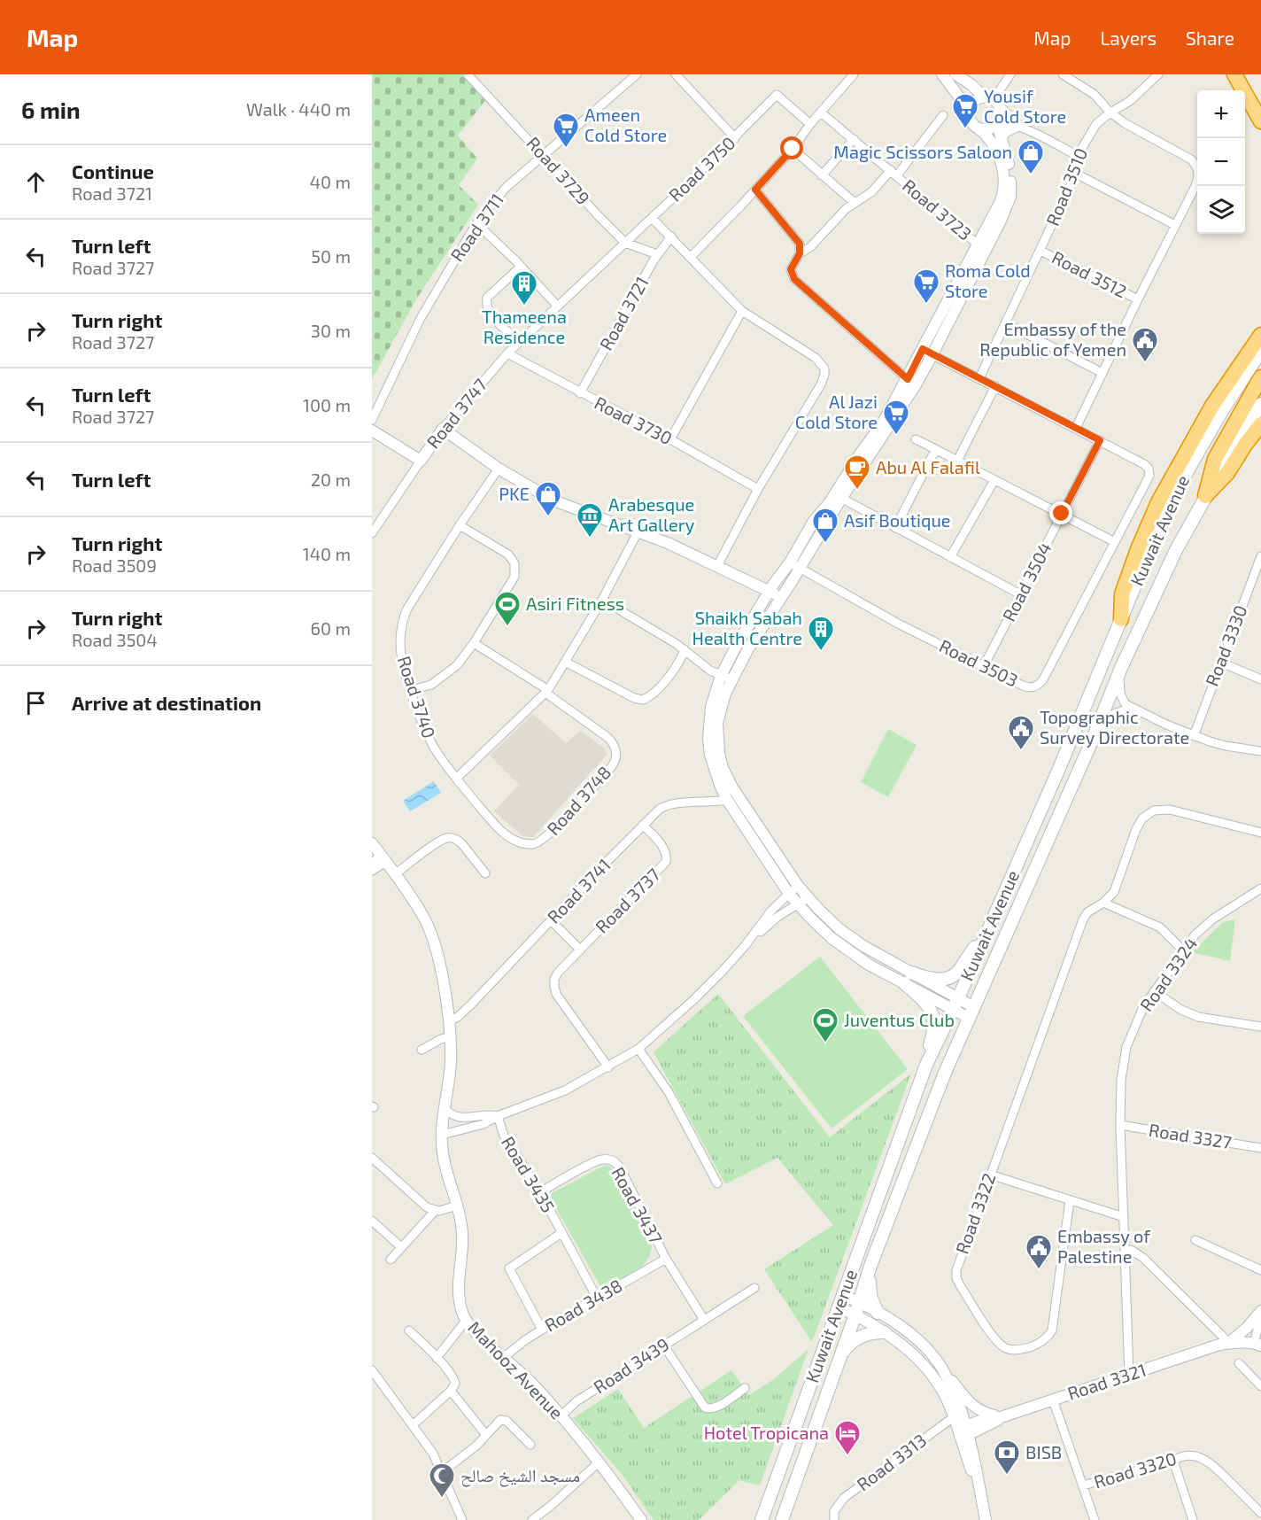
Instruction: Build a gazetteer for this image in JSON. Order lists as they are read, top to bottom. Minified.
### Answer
{"streets":{"main road":["Kuwait Avenue"],"street":["Road 3750","Road 3729","Road 3510","Road 3723","Road 3711","Road 3512","Road 3721","Road 3747","Road 3730","Road 3504","Road 3330","Road 3503","Road 3740","Road 3748","Road 3741","Road 3737","Road 3324","Road 3327","Road 3435","Road 3437","Road 3322","Road 3438","Road 3439","Mahooz Avenue","Road 3321","Road 3313","Road 3320"]},"crossings":[["Road 3750","Road 3729"],["Road 3750","Road 3747"],["Road 3729","Road 3711"],["Road 3729","Road 3721"],["Road 3729","Road 3747"],["Road 3510","Road 3512"],["Road 3721","Road 3730"],["Road 3747","Road 3730"],["Road 3504","Road 3503"],["Road 3740","Road 3748"],["Road 3741","Road 3737"],["Road 3741","Mahooz Avenue"],["Road 3324","Road 3327"],["Road 3324","Road 3321"],["Road 3435","Road 3437"],["Road 3435","Road 3438"],["Road 3437","Road 3438"],["Road 3437","Road 3439"],["Road 3438","Mahooz Avenue"],["Road 3439","Mahooz Avenue"]],"places":{"supermarket":["Yousif Cold Store","Ameen Cold Store","Roma Cold Store","Al Jazi Cold Store"],"shop":["Magic Scissors Saloon","PKE","Asif Boutique"],"building":["Thameena Residence","Shaikh Sabah Health Centre"],"public building":["Embassy of the Republic of Yemen","Topographic Survey Directorate","Embassy of Palestine"],"cafe":["Abu Al Falafil"],"museum":["Arabesque Art Gallery"],"sports":["Asiri Fitness","Juventus Club"],"hotel":["Hotel Tropicana"],"bank":["BISB"],"mosque":["مسجد الشيخ صالح"]},"page":{"header":"Map","nav":["Map","Layers","Share"],"heading":["6 min","Walk · 440 m"],"map_buttons":["+","−"],"list":[["Continue","Road 3721","40 m"],["Turn left","Road 3727","50 m"],["Turn right","Road 3727","30 m"],["Turn left","Road 3727","100 m"],["Turn left","20 m"],["Turn right","Road 3509","140 m"],["Turn right","Road 3504","60 m"],"Arrive at destination"]}}
